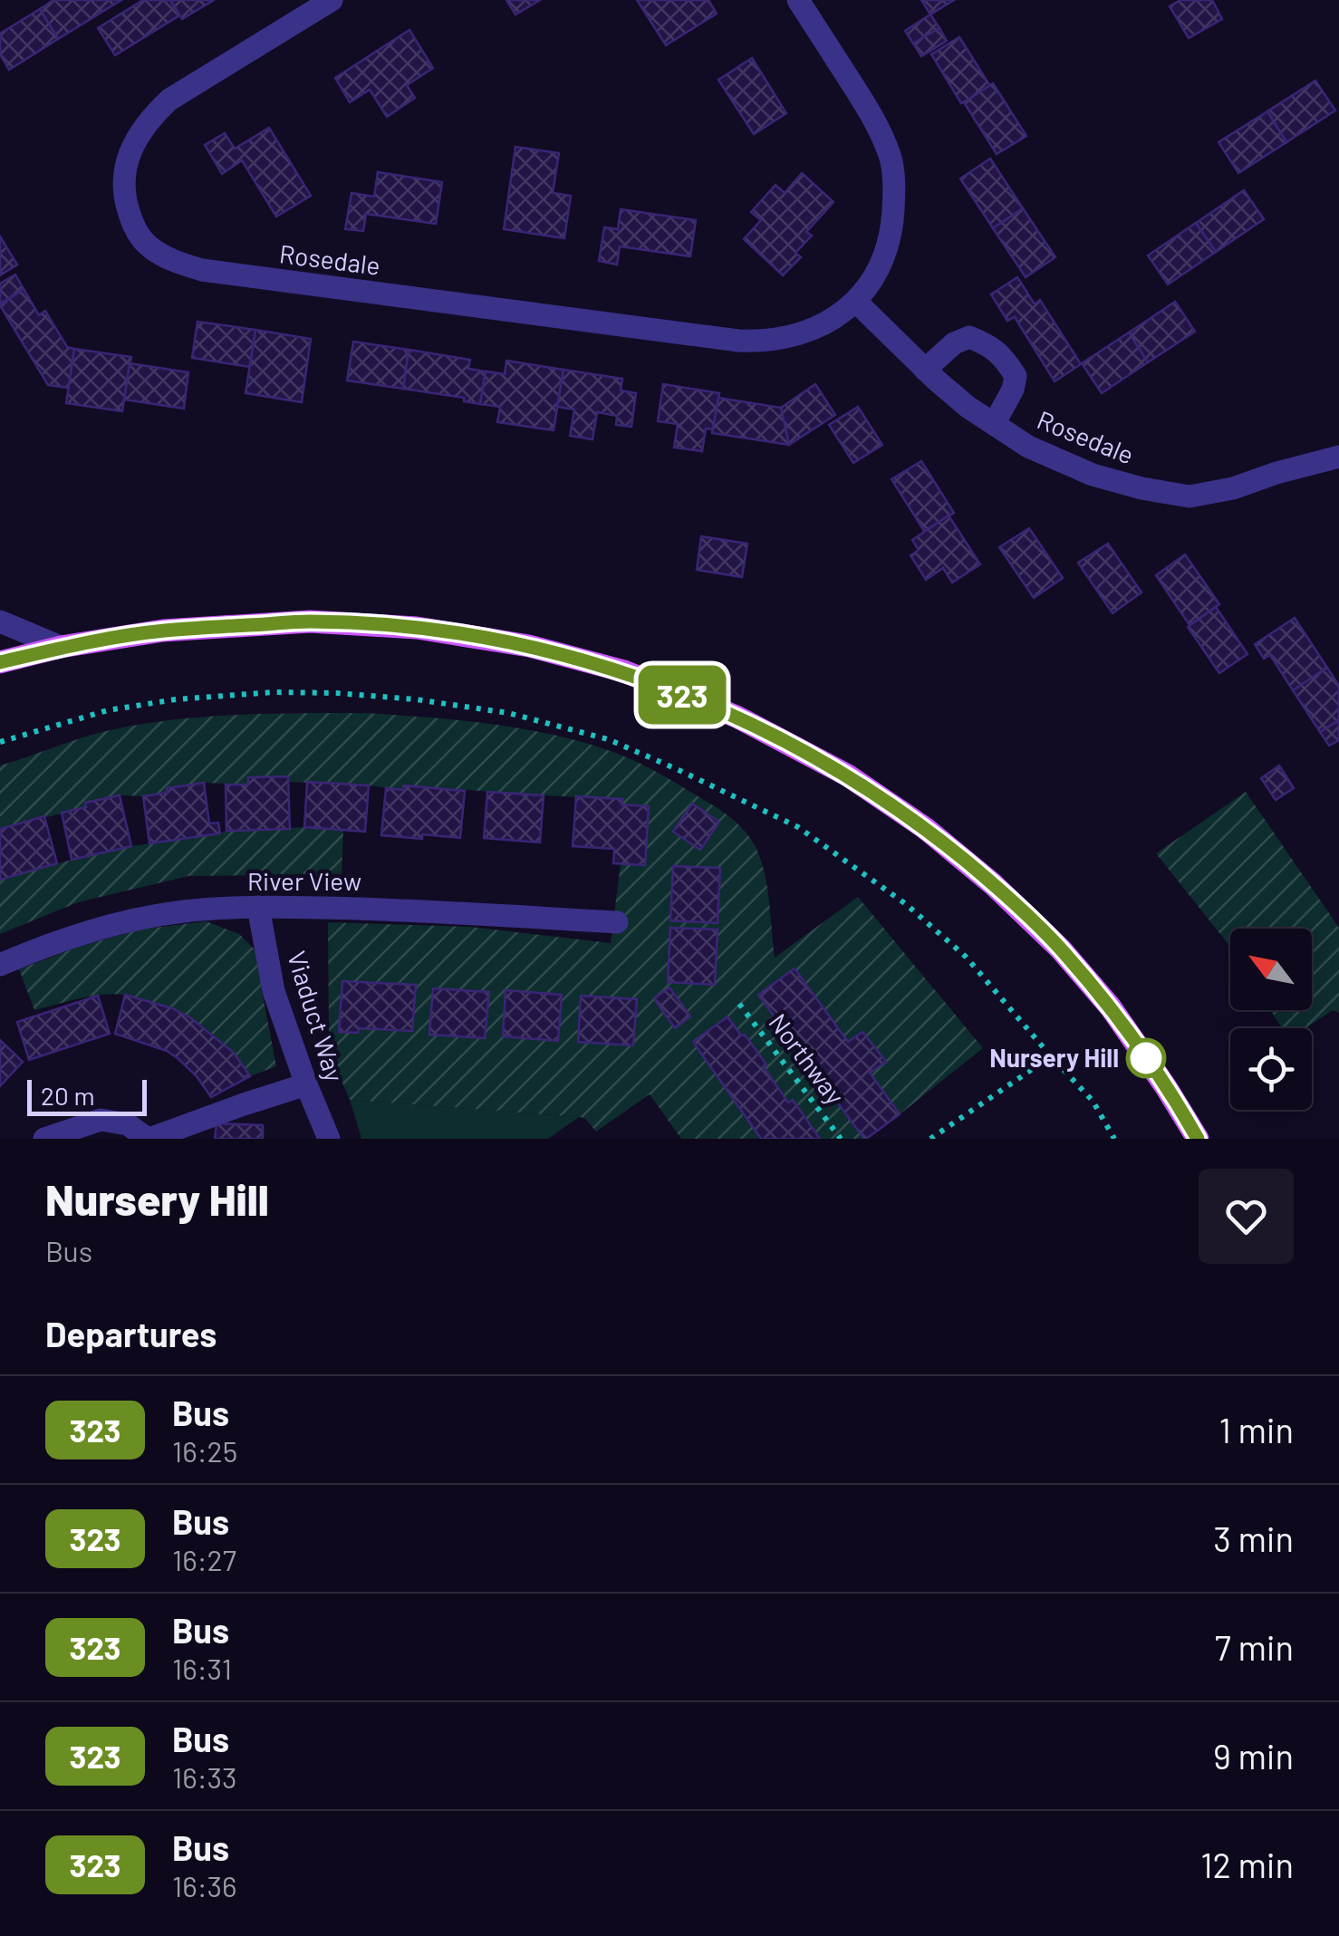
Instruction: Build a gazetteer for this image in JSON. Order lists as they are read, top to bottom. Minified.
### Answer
{"streets":{"street":["Rosedale","River View","Viaduct Way"],"path":["Northway"]},"crossings":[["River View","Viaduct Way"]],"places":["Nursery Hill"],"lines":["bus line 323"],"scale_bar":"20 m","north":"top left","page":{"on_map":"323","scale":"20 m","heading":[["Nursery Hill","Bus"],"Departures"],"list":[{"mark":"323","name":"Bus","note":"16:25","value":"1 min"},{"mark":"323","name":"Bus","note":"16:27","value":"3 min"},{"mark":"323","name":"Bus","note":"16:31","value":"7 min"},{"mark":"323","name":"Bus","note":"16:33","value":"9 min"},{"mark":"323","name":"Bus","note":"16:36","value":"12 min"}]}}
